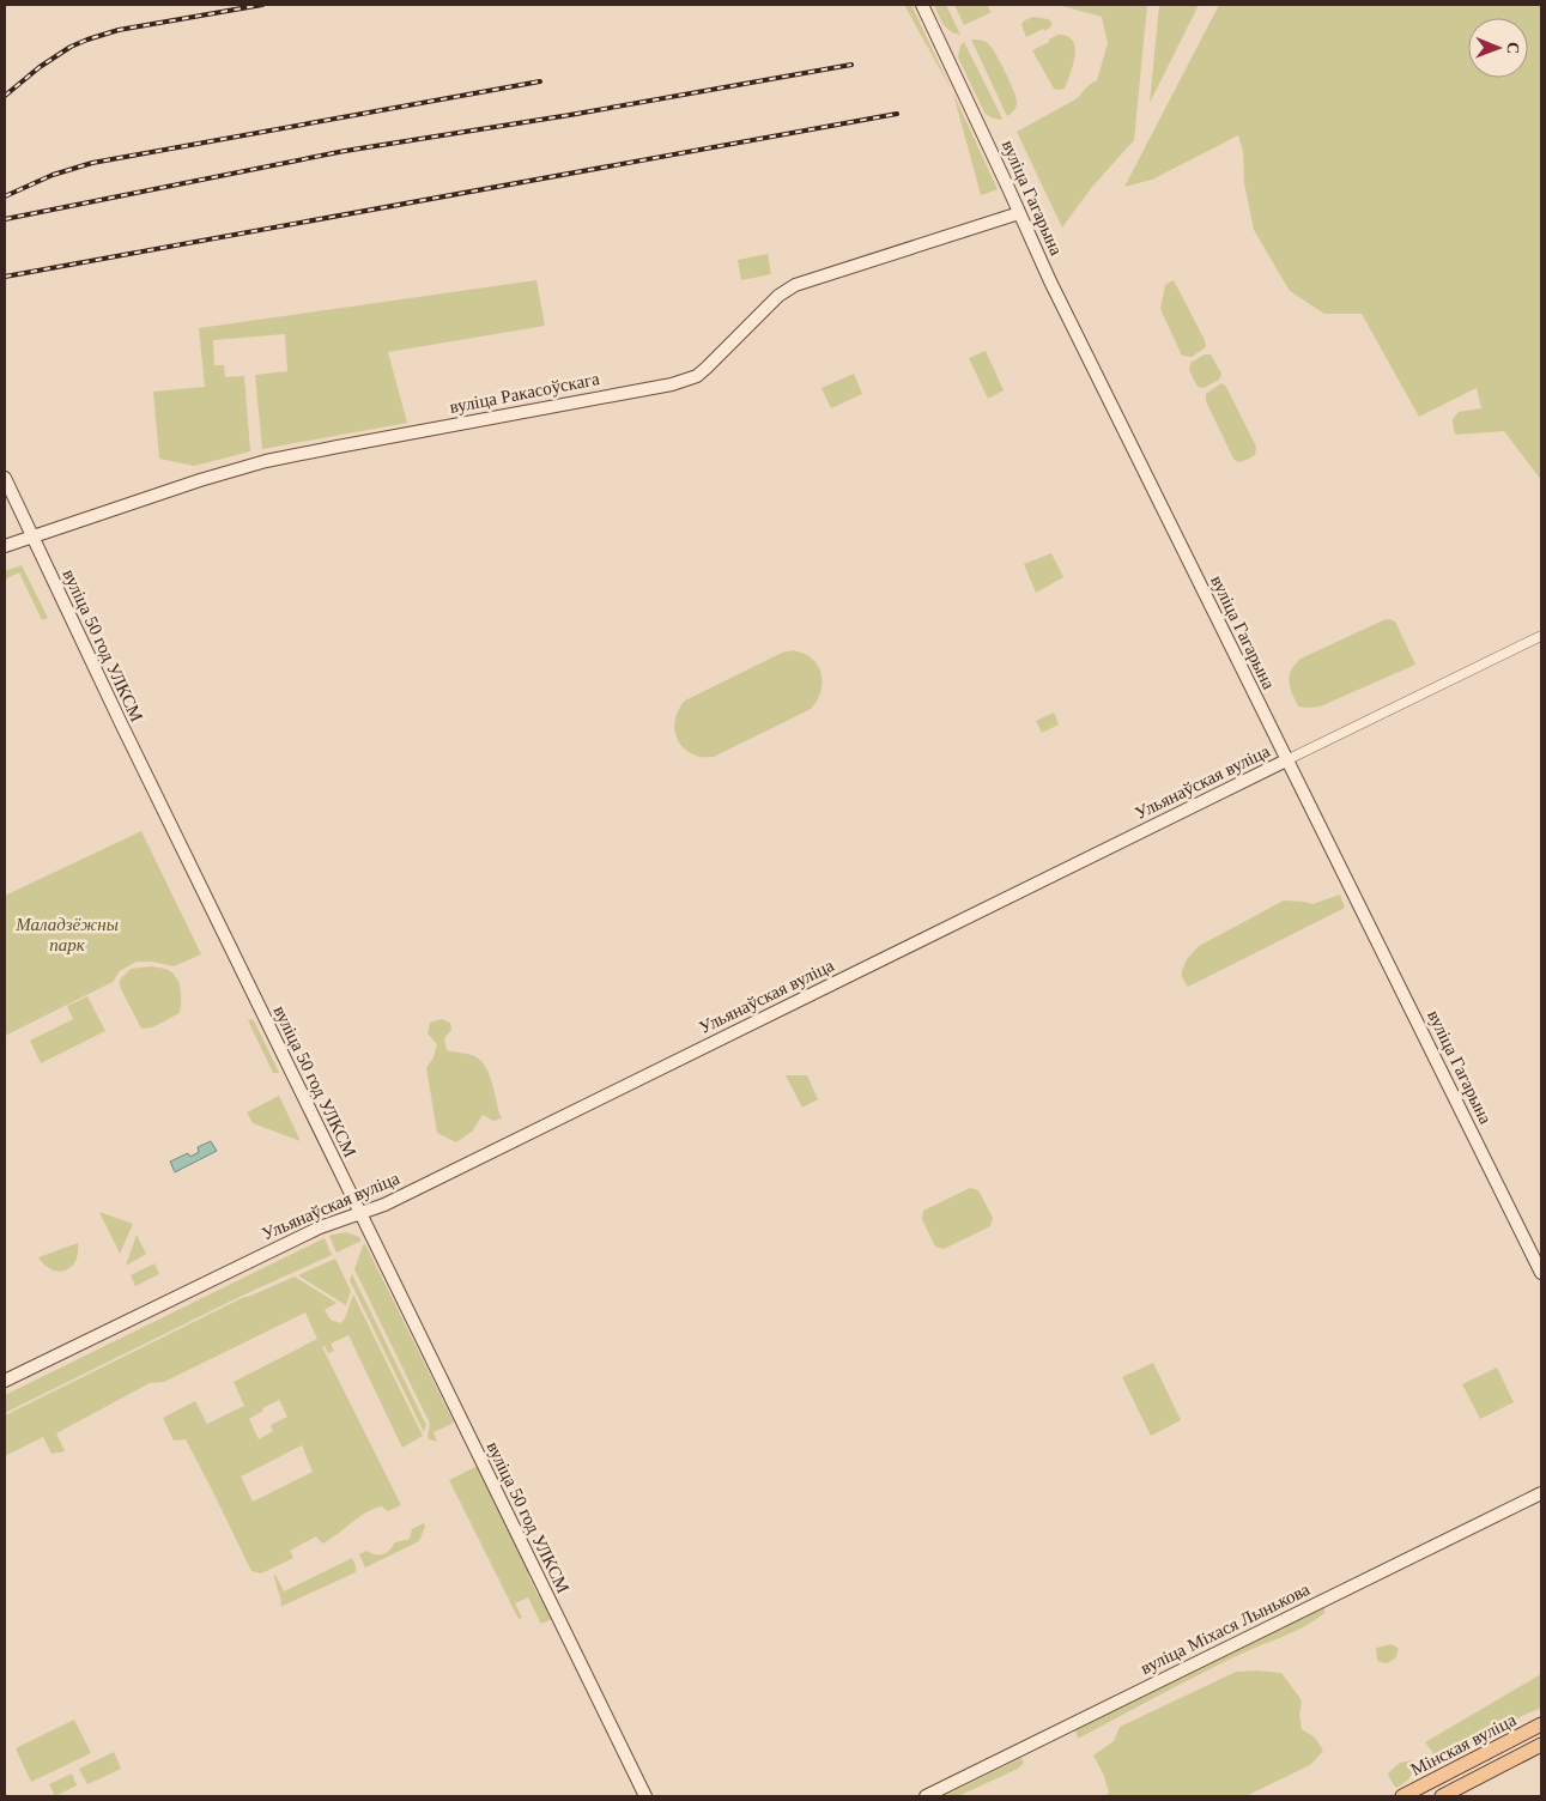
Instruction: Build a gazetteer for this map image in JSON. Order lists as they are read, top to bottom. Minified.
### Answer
{"streets":{"main road":["вуліца Гагарына","вуліца Ракасоўскага","вуліца 50 год УЛКСМ","Ульянаўская вуліца","вуліца Міхася Лынькова","Мінская вуліца"]},"crossings":[["вуліца Гагарына","вуліца Ракасоўскага"],["вуліца Гагарына","Ульянаўская вуліца"],["вуліца Ракасоўскага","вуліца 50 год УЛКСМ"],["вуліца 50 год УЛКСМ","Ульянаўская вуліца"]],"parks":["Маладзёжны парк"],"north":"right"}
